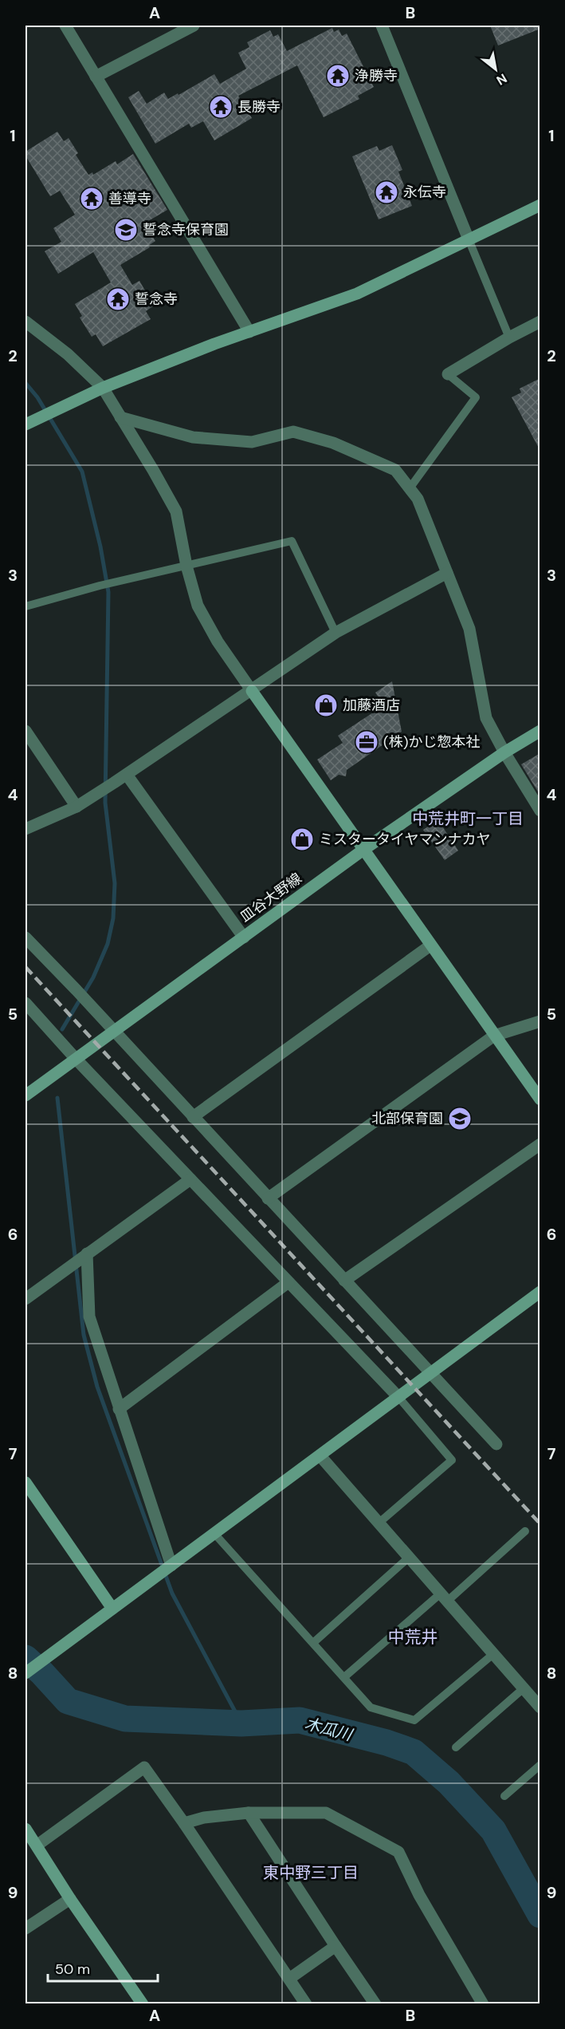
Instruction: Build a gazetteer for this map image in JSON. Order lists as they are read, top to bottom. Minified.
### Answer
{"streets":{"street":["皿谷大野線"]},"districts":["中荒井町一丁目","中荒井","東中野三丁目"],"water":["木瓜川"],"places":{"temple":["浄勝寺","長勝寺","永伝寺","善導寺","誓念寺"],"school or university":["誓念寺保育園","北部保育園"],"shop":["加藤酒店","ミスタータイヤマンナカヤ"],"office":["(株)かじ惣本社"]},"scale_bar":"50 m","north":"bottom right","grid":{"columns":["A","B"],"rows":["1","2","3","4","5","6","7","8","9"]}}
